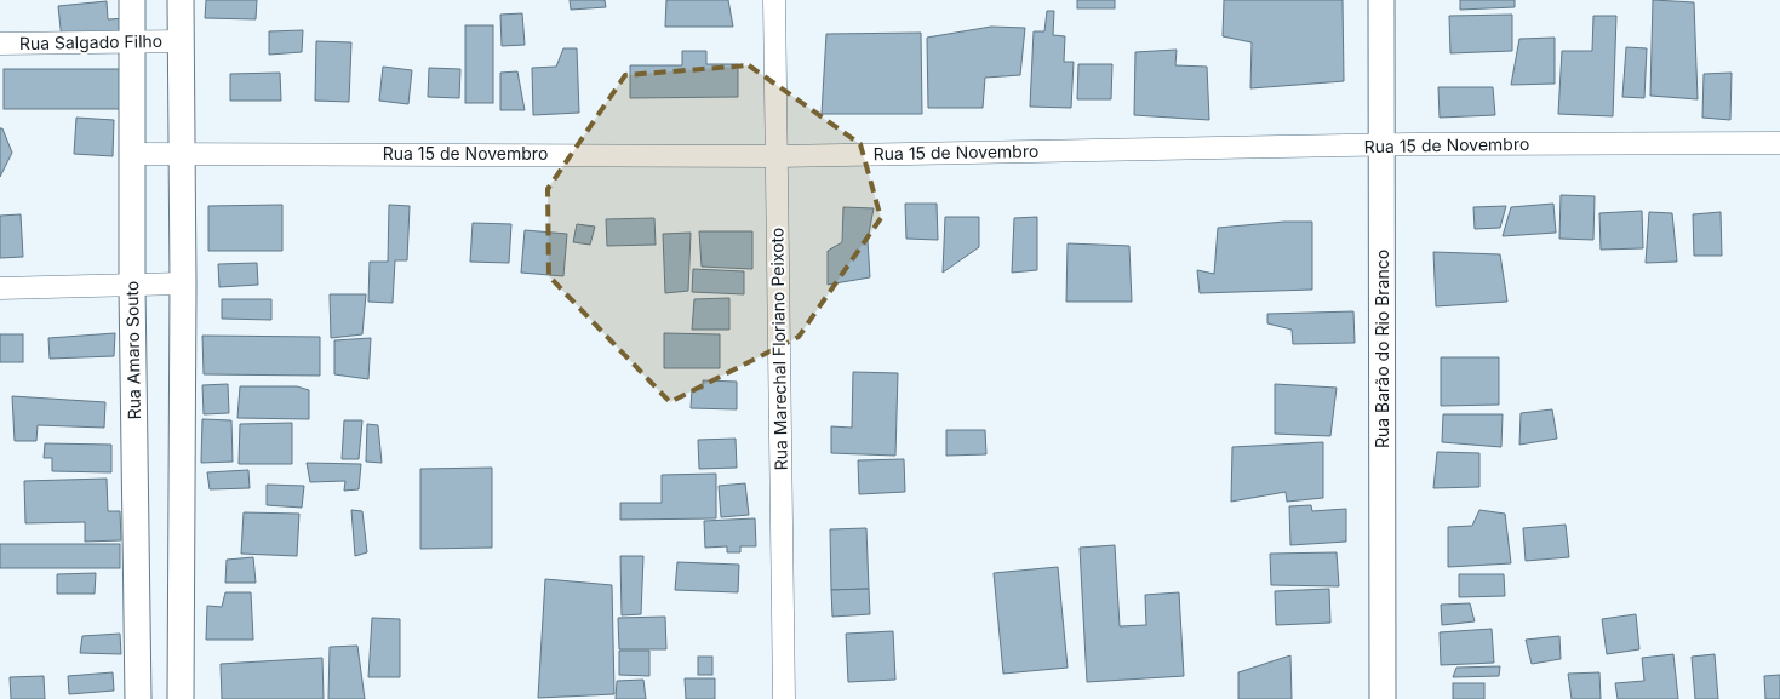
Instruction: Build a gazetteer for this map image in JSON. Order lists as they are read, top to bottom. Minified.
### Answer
{"streets":{"street":["Rua Salgado Filho","Rua 15 de Novembro","Rua Marechal Floriano Peixoto","Rua Barão do Rio Branco","Rua Amaro Souto"]},"crossings":[["Rua Salgado Filho","Rua Amaro Souto"],["Rua 15 de Novembro","Rua Marechal Floriano Peixoto"],["Rua 15 de Novembro","Rua Barão do Rio Branco"],["Rua 15 de Novembro","Rua Amaro Souto"]]}
